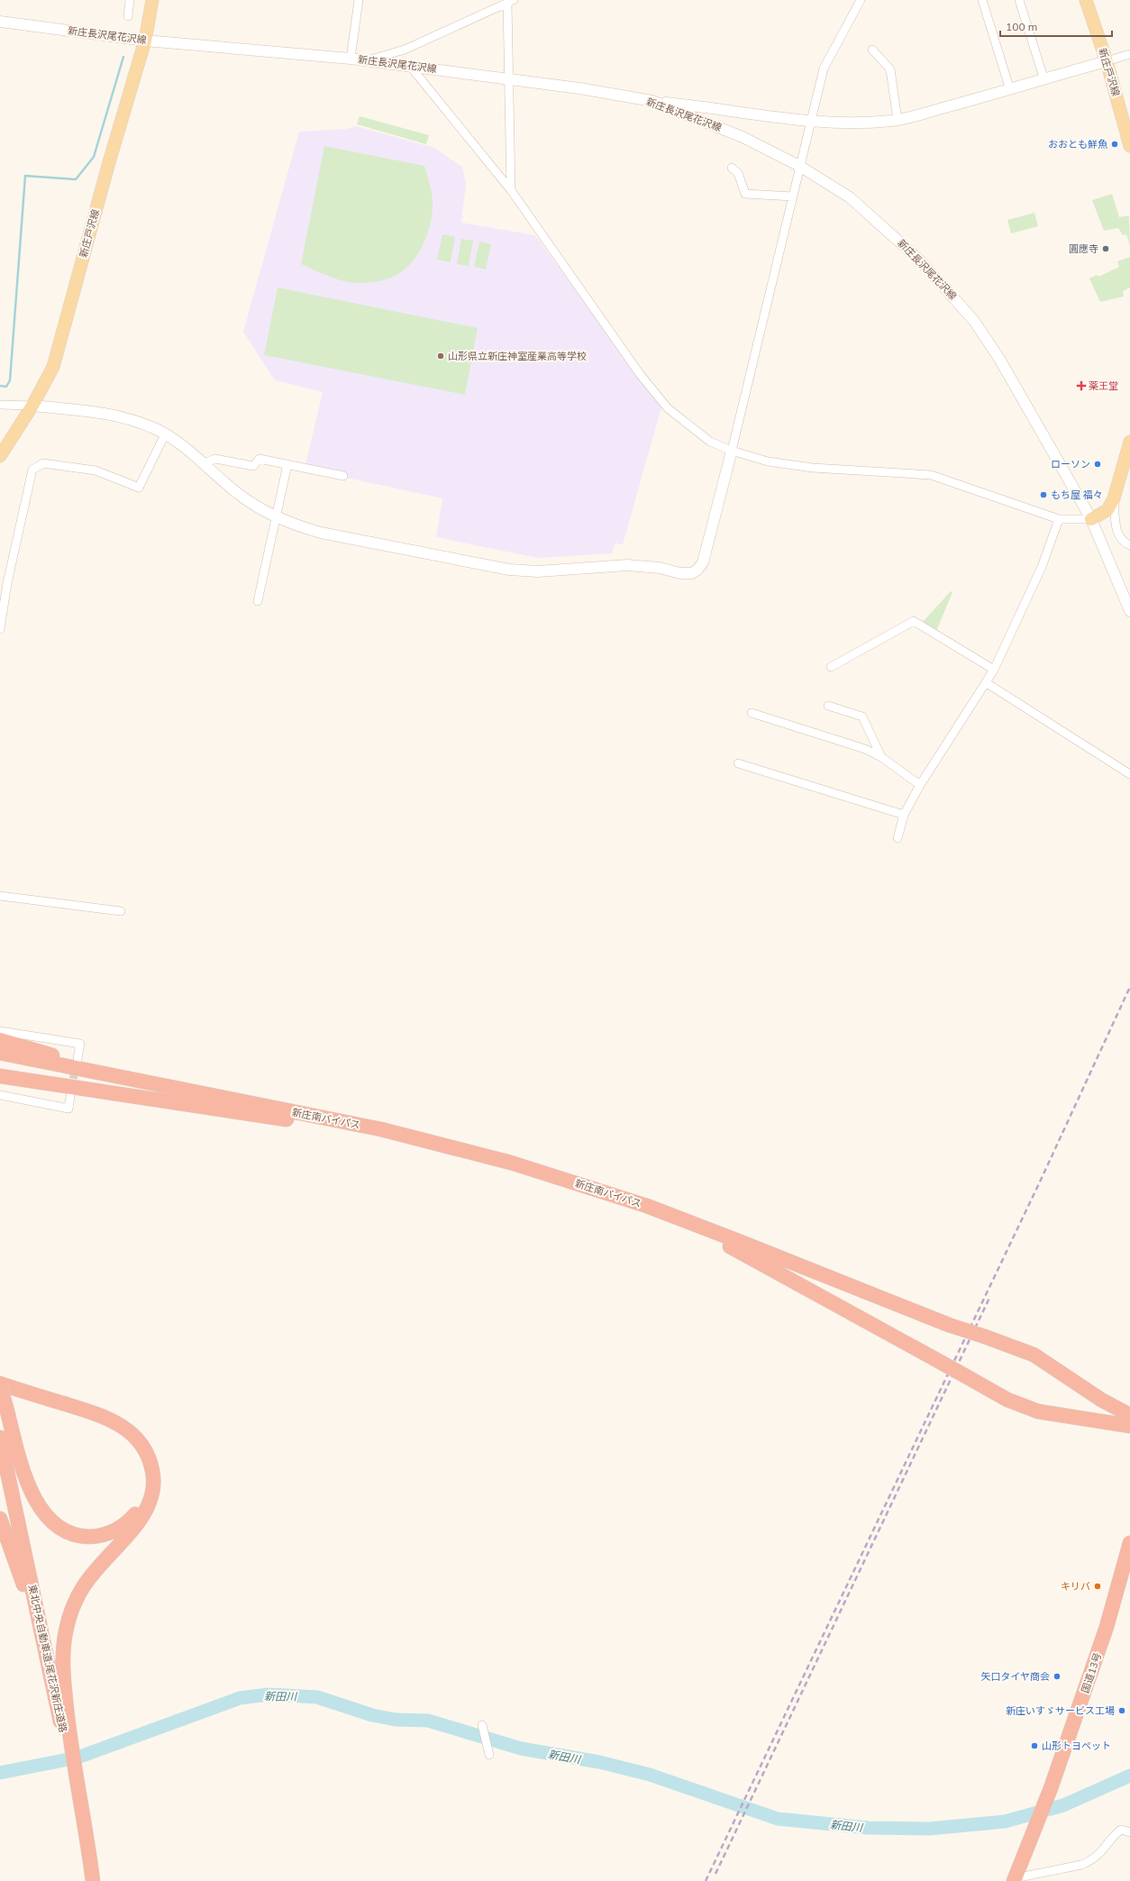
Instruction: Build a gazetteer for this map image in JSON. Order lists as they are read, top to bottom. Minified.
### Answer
{"streets":{"highway":["新庄南バイパス","東北中央自動車道;尾花沢新庄道路","国道13号"],"main road":["新庄長沢尾花沢線","新庄戸沢線"]},"crossings":[["新庄長沢尾花沢線","新庄戸沢線"]],"water":["新田川"],"places":{"other":["おおとも鮮魚","圓應寺","山形県立新庄神室産業高等学校","ローソン","もち屋 福々","キリバ","矢口タイヤ商会","新庄いすゞサービス工場","山形トヨペット"],"health":["薬王堂"]},"scale_bar":"100 m"}
